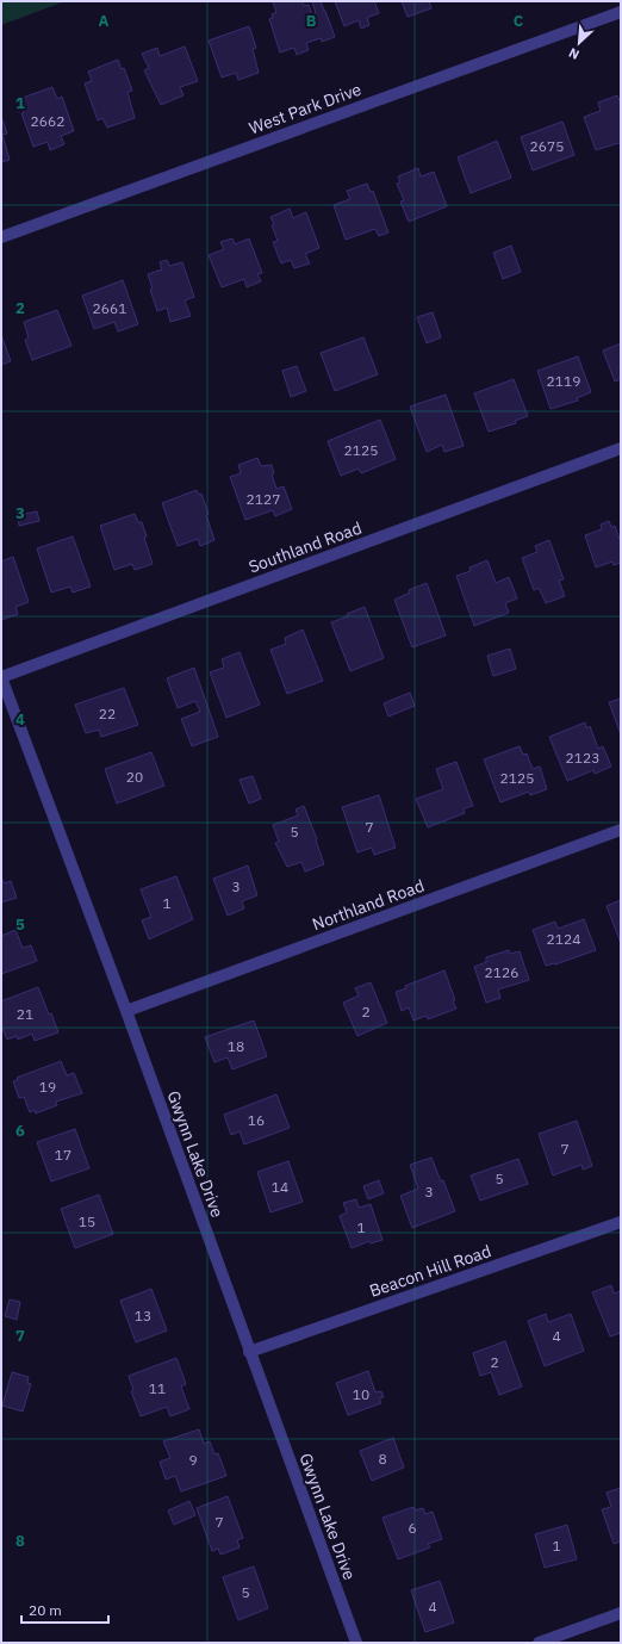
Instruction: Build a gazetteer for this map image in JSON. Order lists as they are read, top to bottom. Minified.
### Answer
{"streets":{"street":["West Park Drive","Southland Road","Northland Road","Gwynn Lake Drive","Beacon Hill Road"]},"crossings":[["Southland Road","Gwynn Lake Drive"],["Northland Road","Gwynn Lake Drive"],["Gwynn Lake Drive","Beacon Hill Road"]],"house_numbers":["2662","2675","2661","2119","2125","2127","22","2123","20","2125","7","5","3","1","2124","2126","2","21","18","19","16","7","17","5","14","3","15","1","13","4","2","11","10","8","9","7","6","1","5","4"],"scale_bar":"20 m","north":"bottom left","grid":{"columns":["A","B","C"],"rows":["1","2","3","4","5","6","7","8"]}}
